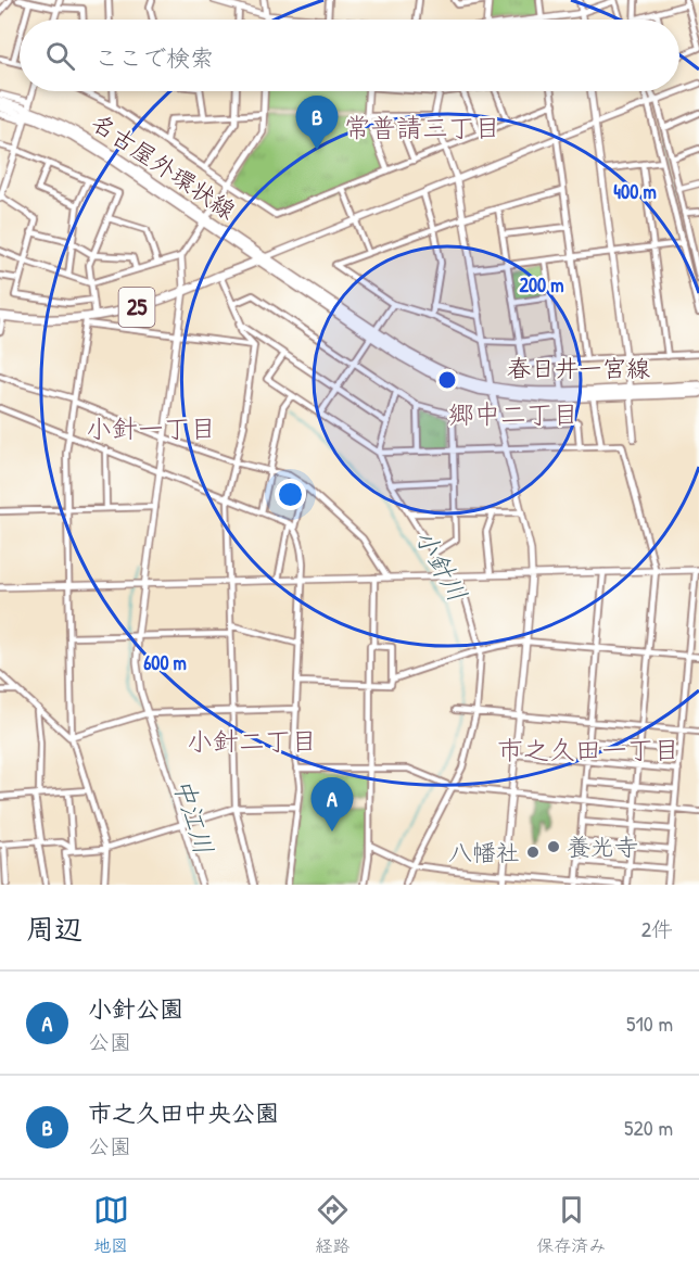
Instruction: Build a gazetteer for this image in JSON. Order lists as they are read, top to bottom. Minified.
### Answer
{"streets":{"main road":["名古屋外環状線","25","春日井一宮線"]},"crossings":[["名古屋外環状線","25"],["名古屋外環状線","春日井一宮線"],["25","春日井一宮線"]],"districts":["常普請三丁目","郷中二丁目","小針一丁目","小針二丁目","市之久田一丁目"],"water":["小針川","中江川"],"places":["養光寺","八幡社"],"page":{"search":"ここで検索","pins":["B","A"],"heading":["周辺","2件"],"list":[{"mark":"A","name":"小針公園","note":"公園","value":"510 m"},{"mark":"B","name":"市之久田中央公園","note":"公園","value":"520 m"}],"nav":["地図","経路","保存済み"]},"rings":["400 m","200 m","600 m"]}
